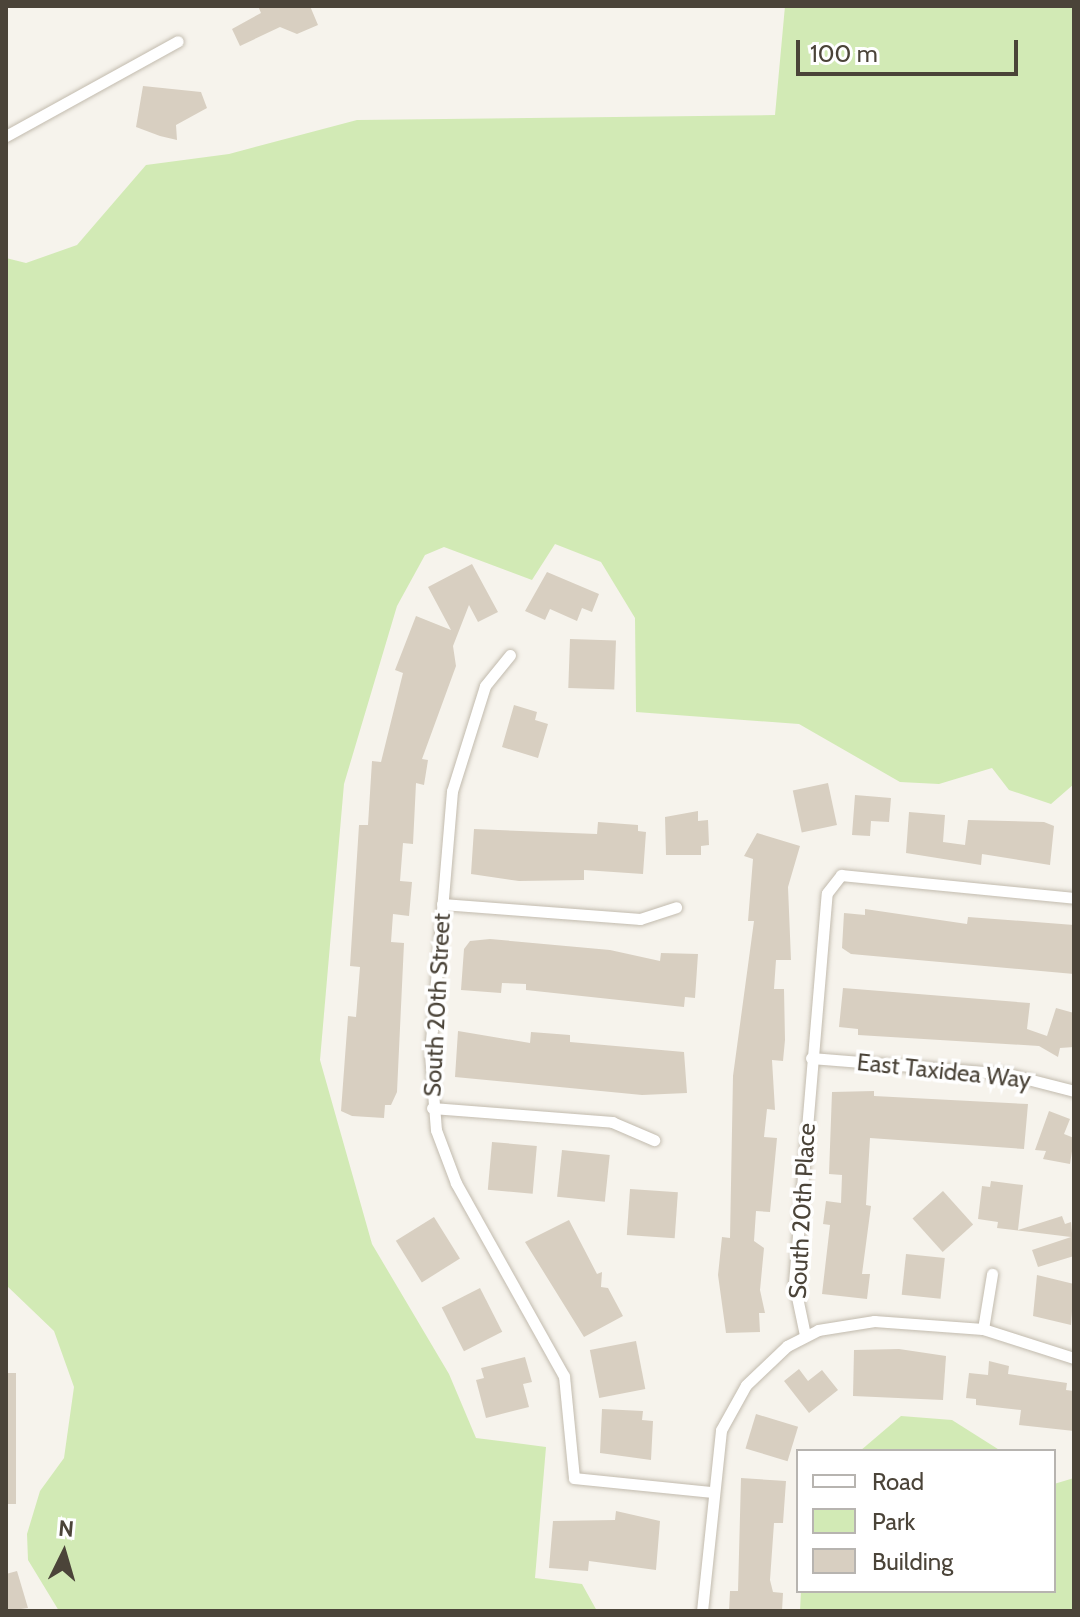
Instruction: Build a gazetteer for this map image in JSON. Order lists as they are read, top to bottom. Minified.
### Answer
{"streets":{"street":["South 20th Street","East Taxidea Way","South 20th Place"]},"crossings":[["South 20th Street","South 20th Place"],["East Taxidea Way","South 20th Place"]],"legend":["Road","Park","Building"],"scale_bar":"100 m","north":"top"}
